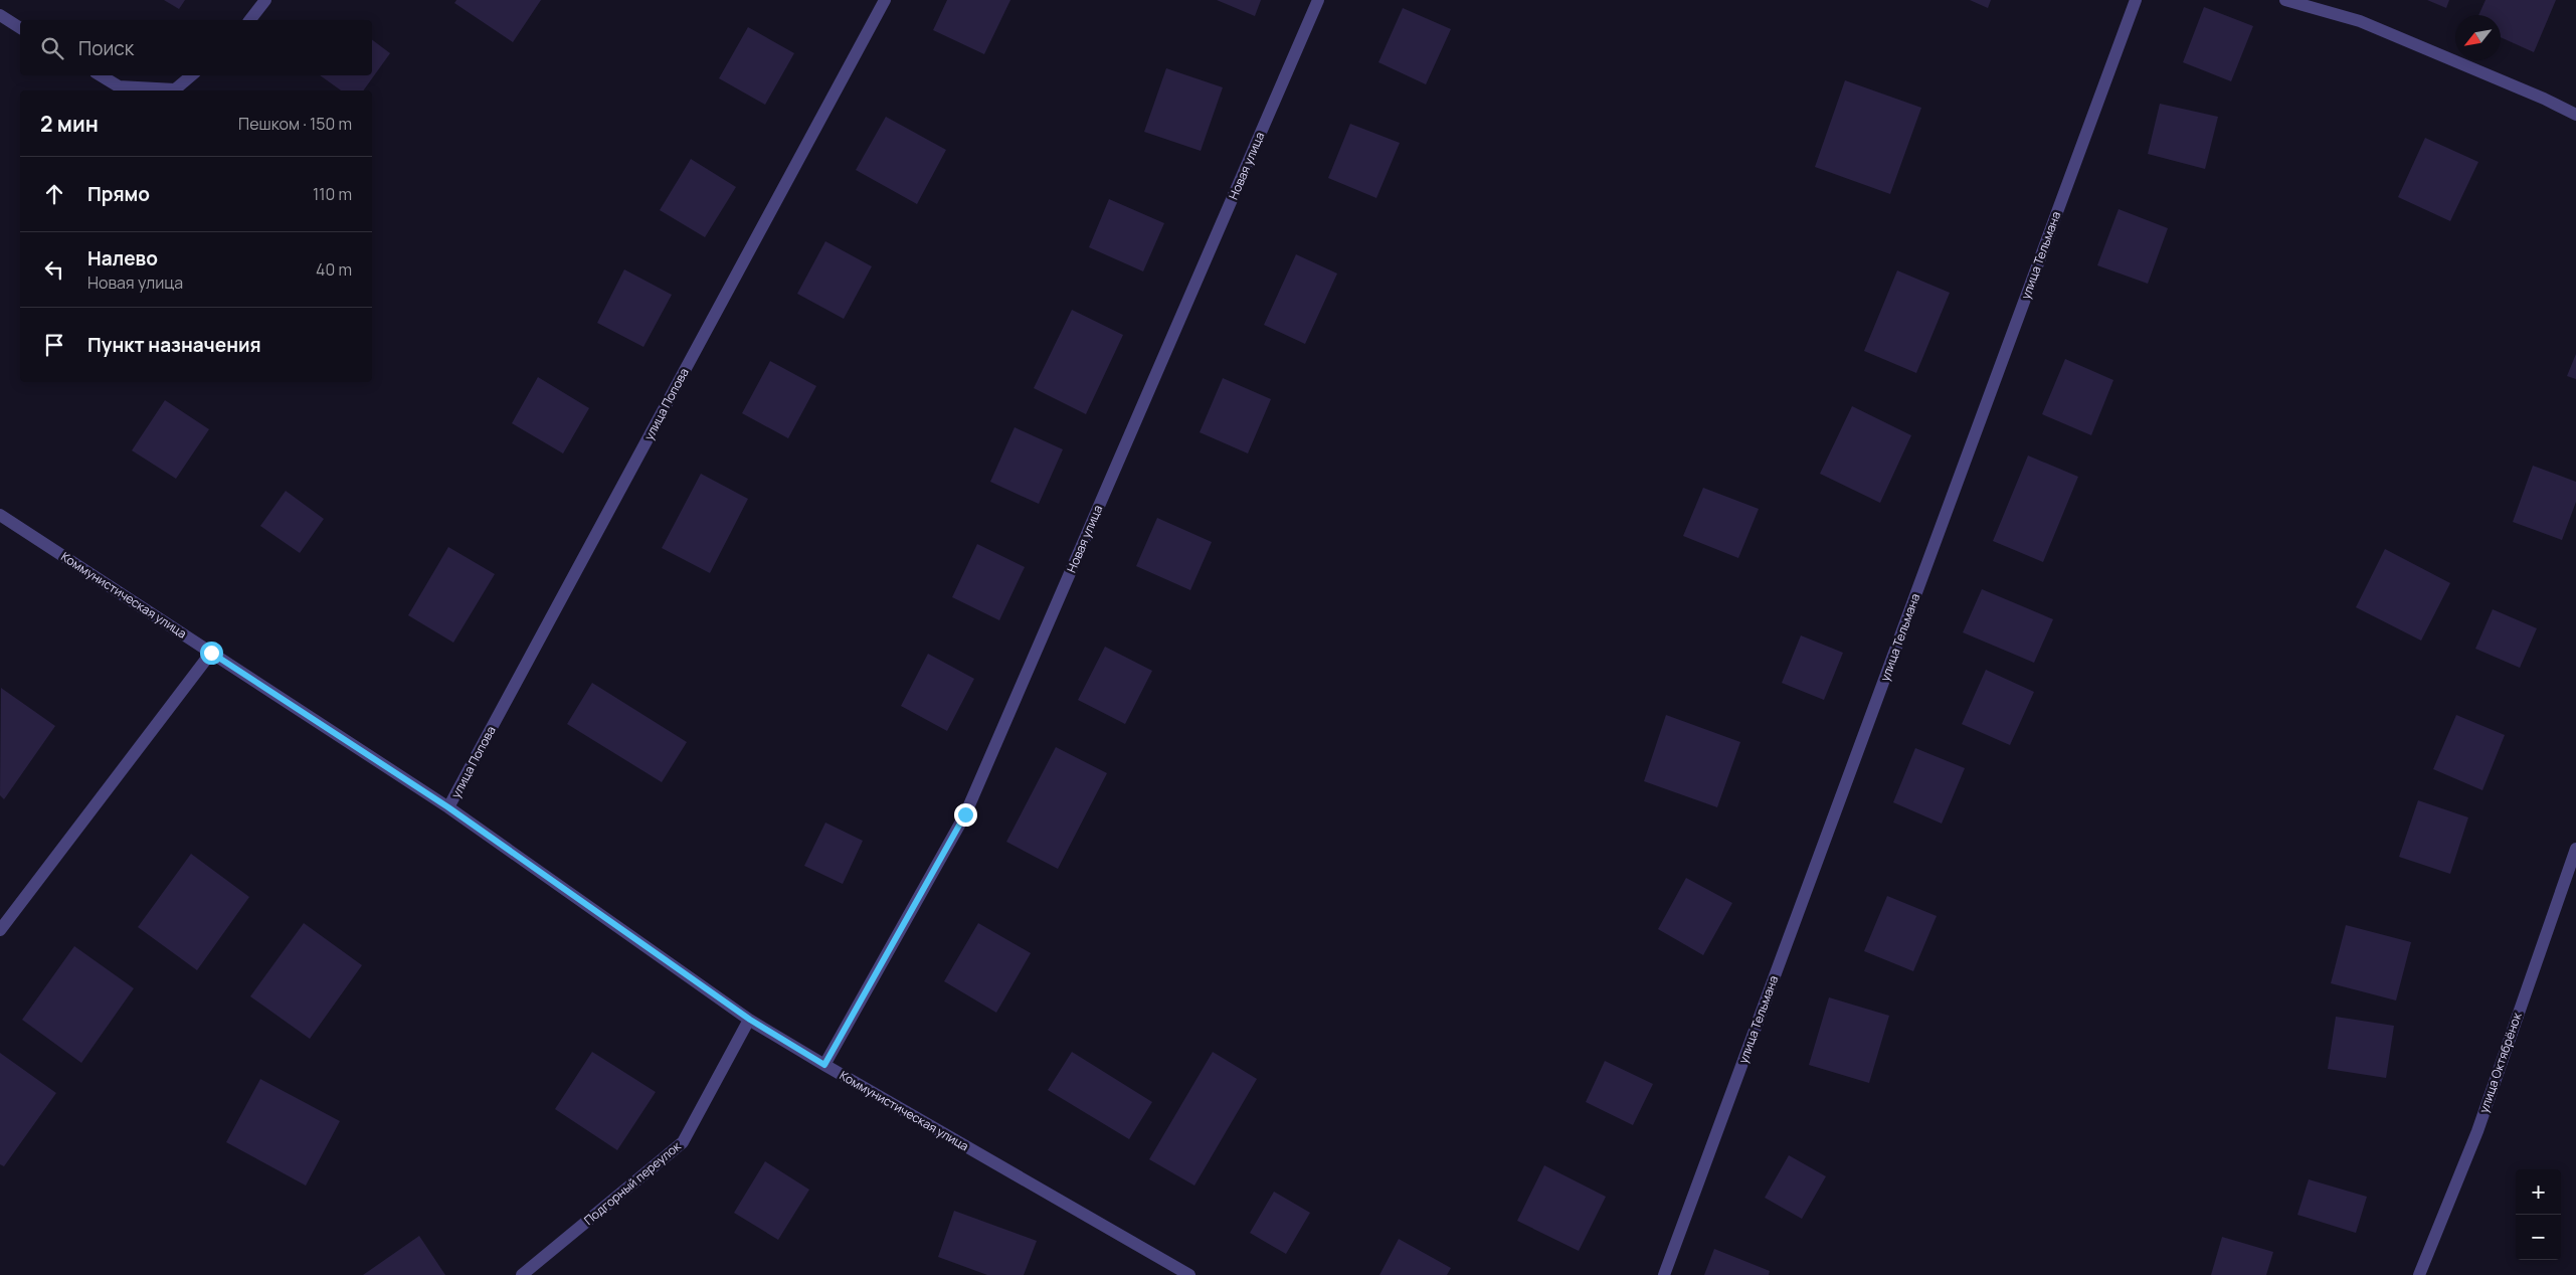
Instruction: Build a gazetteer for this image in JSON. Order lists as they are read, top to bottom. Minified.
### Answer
{"streets":{"street":["Новая улица","улица Тельмана","улица Попова","Коммунистическая улица","улица Октябрёнок","Подгорный переулок"]},"crossings":[["Новая улица","Коммунистическая улица"],["улица Попова","Коммунистическая улица"],["Коммунистическая улица","Подгорный переулок"]],"north":"bottom left","page":{"search":"Поиск","heading":["2 мин","Пешком · 150 m"],"list":[["Прямо","110 m"],["Налево","Новая улица","40 m"],"Пункт назначения"],"map_buttons":["+","−"]}}
